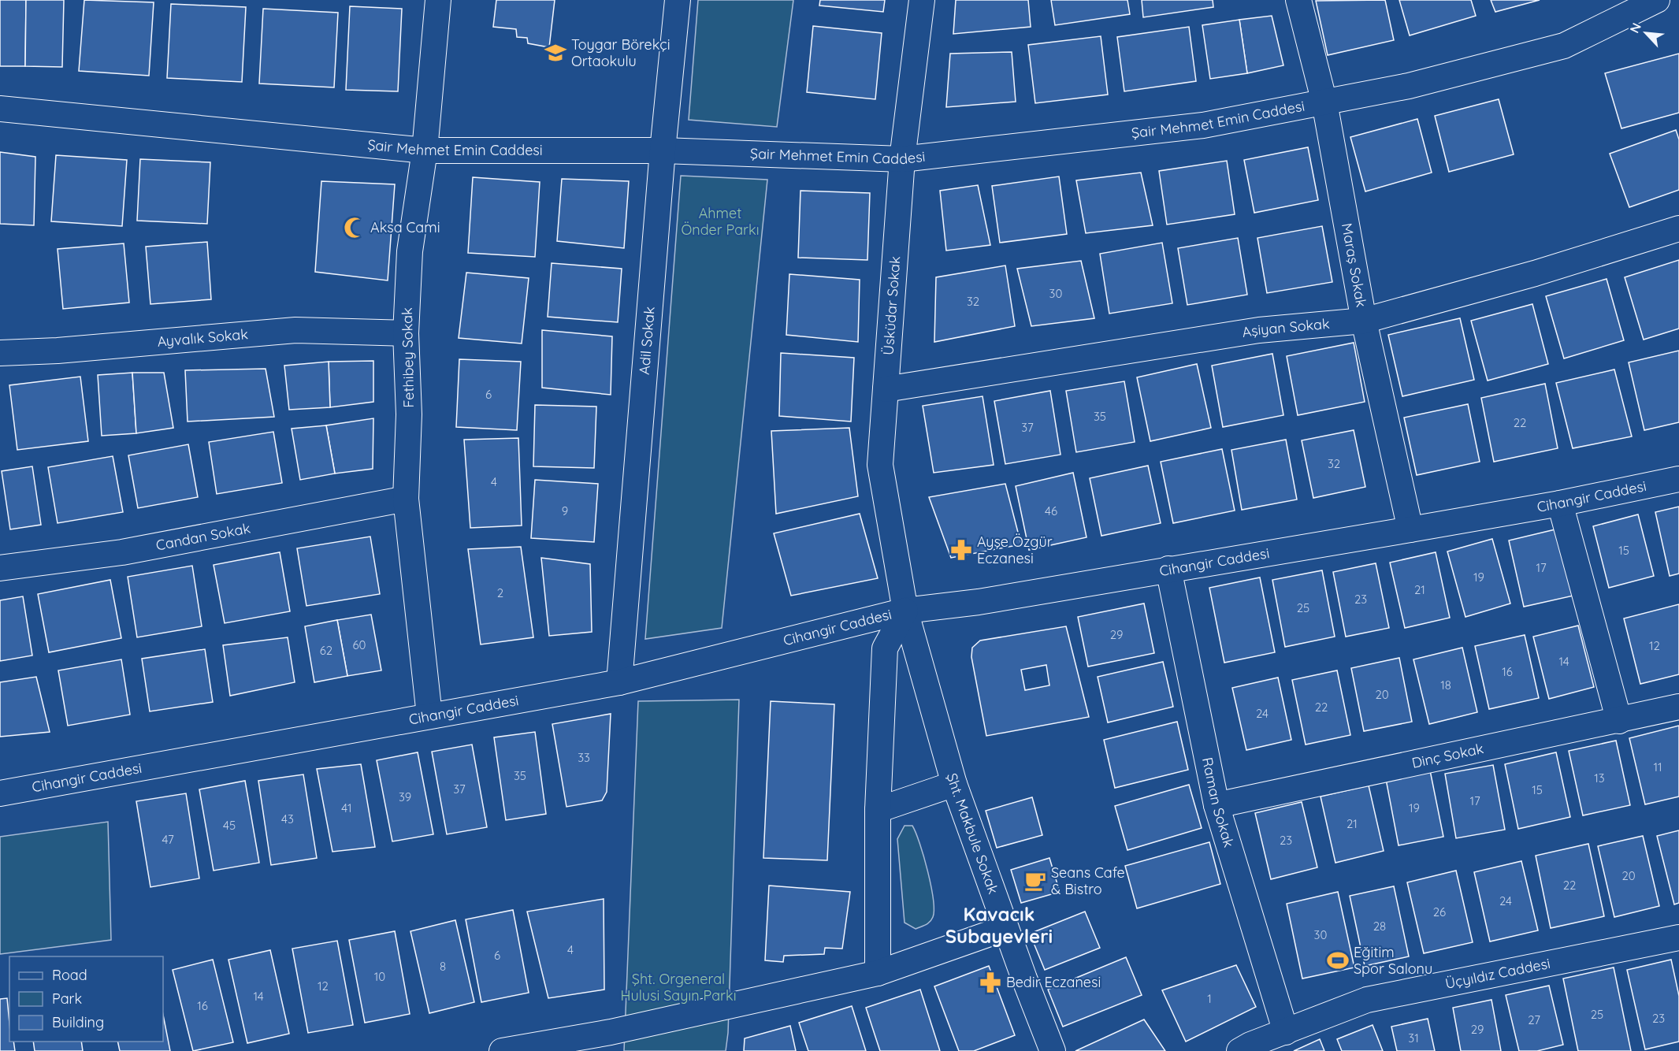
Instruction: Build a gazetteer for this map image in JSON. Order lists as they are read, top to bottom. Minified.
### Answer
{"streets":{"street":["Şair Mehmet Emin Caddesi","Maraş Sokak","Üsküdar Sokak","Aşiyan Sokak","Ayvalık Sokak","Adil Sokak","Fethibey Sokak","Cihangir Caddesi","Candan Sokak","Dinç Sokak","Raman Sokak","Şht. Makbule Sokak","Üçyıldız Caddesi"]},"crossings":[["Şair Mehmet Emin Caddesi","Maraş Sokak"],["Şair Mehmet Emin Caddesi","Üsküdar Sokak"],["Şair Mehmet Emin Caddesi","Adil Sokak"],["Şair Mehmet Emin Caddesi","Fethibey Sokak"],["Maraş Sokak","Aşiyan Sokak"],["Maraş Sokak","Cihangir Caddesi"],["Üsküdar Sokak","Aşiyan Sokak"],["Üsküdar Sokak","Cihangir Caddesi"],["Üsküdar Sokak","Şht. Makbule Sokak"],["Ayvalık Sokak","Fethibey Sokak"],["Adil Sokak","Cihangir Caddesi"],["Fethibey Sokak","Cihangir Caddesi"],["Fethibey Sokak","Candan Sokak"],["Cihangir Caddesi","Raman Sokak"],["Cihangir Caddesi","Şht. Makbule Sokak"],["Dinç Sokak","Raman Sokak"],["Raman Sokak","Üçyıldız Caddesi"]],"districts":["Kavacık Subayevleri"],"parks":["Ahmet Önder Parkı","Şht. Orgeneral Hulusi Sayın Parkı"],"places":{"school or university":["Toygar Börekçi Ortaokulu"],"mosque":["Aksa Cami"],"pharmacy":["Ayşe Özgür Eczanesi","Bedir Eczanesi"],"cafe":["Seans Cafe & Bistro"],"sports":["Eğitim Spor Salonu"]},"house_numbers":["30","32","6","35","22","37","32","4","9","46","15","17","19","21","2","23","25","29","60","12","62","14","16","18","20","22","24","33","11","35","13","37","15","39","17","41","19","43","21","45","47","23","20","22","24","26","28","30","4","6","8","10","12","14","1","16","25","23","27","29","31"],"legend":["Road","Park","Building"],"north":"top left"}
